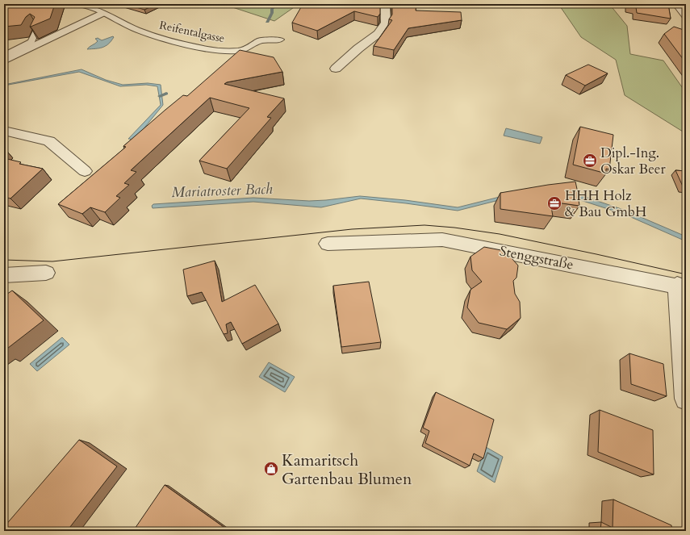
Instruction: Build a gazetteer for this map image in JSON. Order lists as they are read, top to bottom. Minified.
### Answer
{"streets":{"street":["Stenggstraße"],"lane":["Reifentalgasse"]},"water":["Mariatroster Bach"],"places":{"office":["Dipl.-Ing. Oskar Beer","HHH Holz & Bau GmbH"],"shop":["Kamaritsch Gartenbau Blumen"]}}
